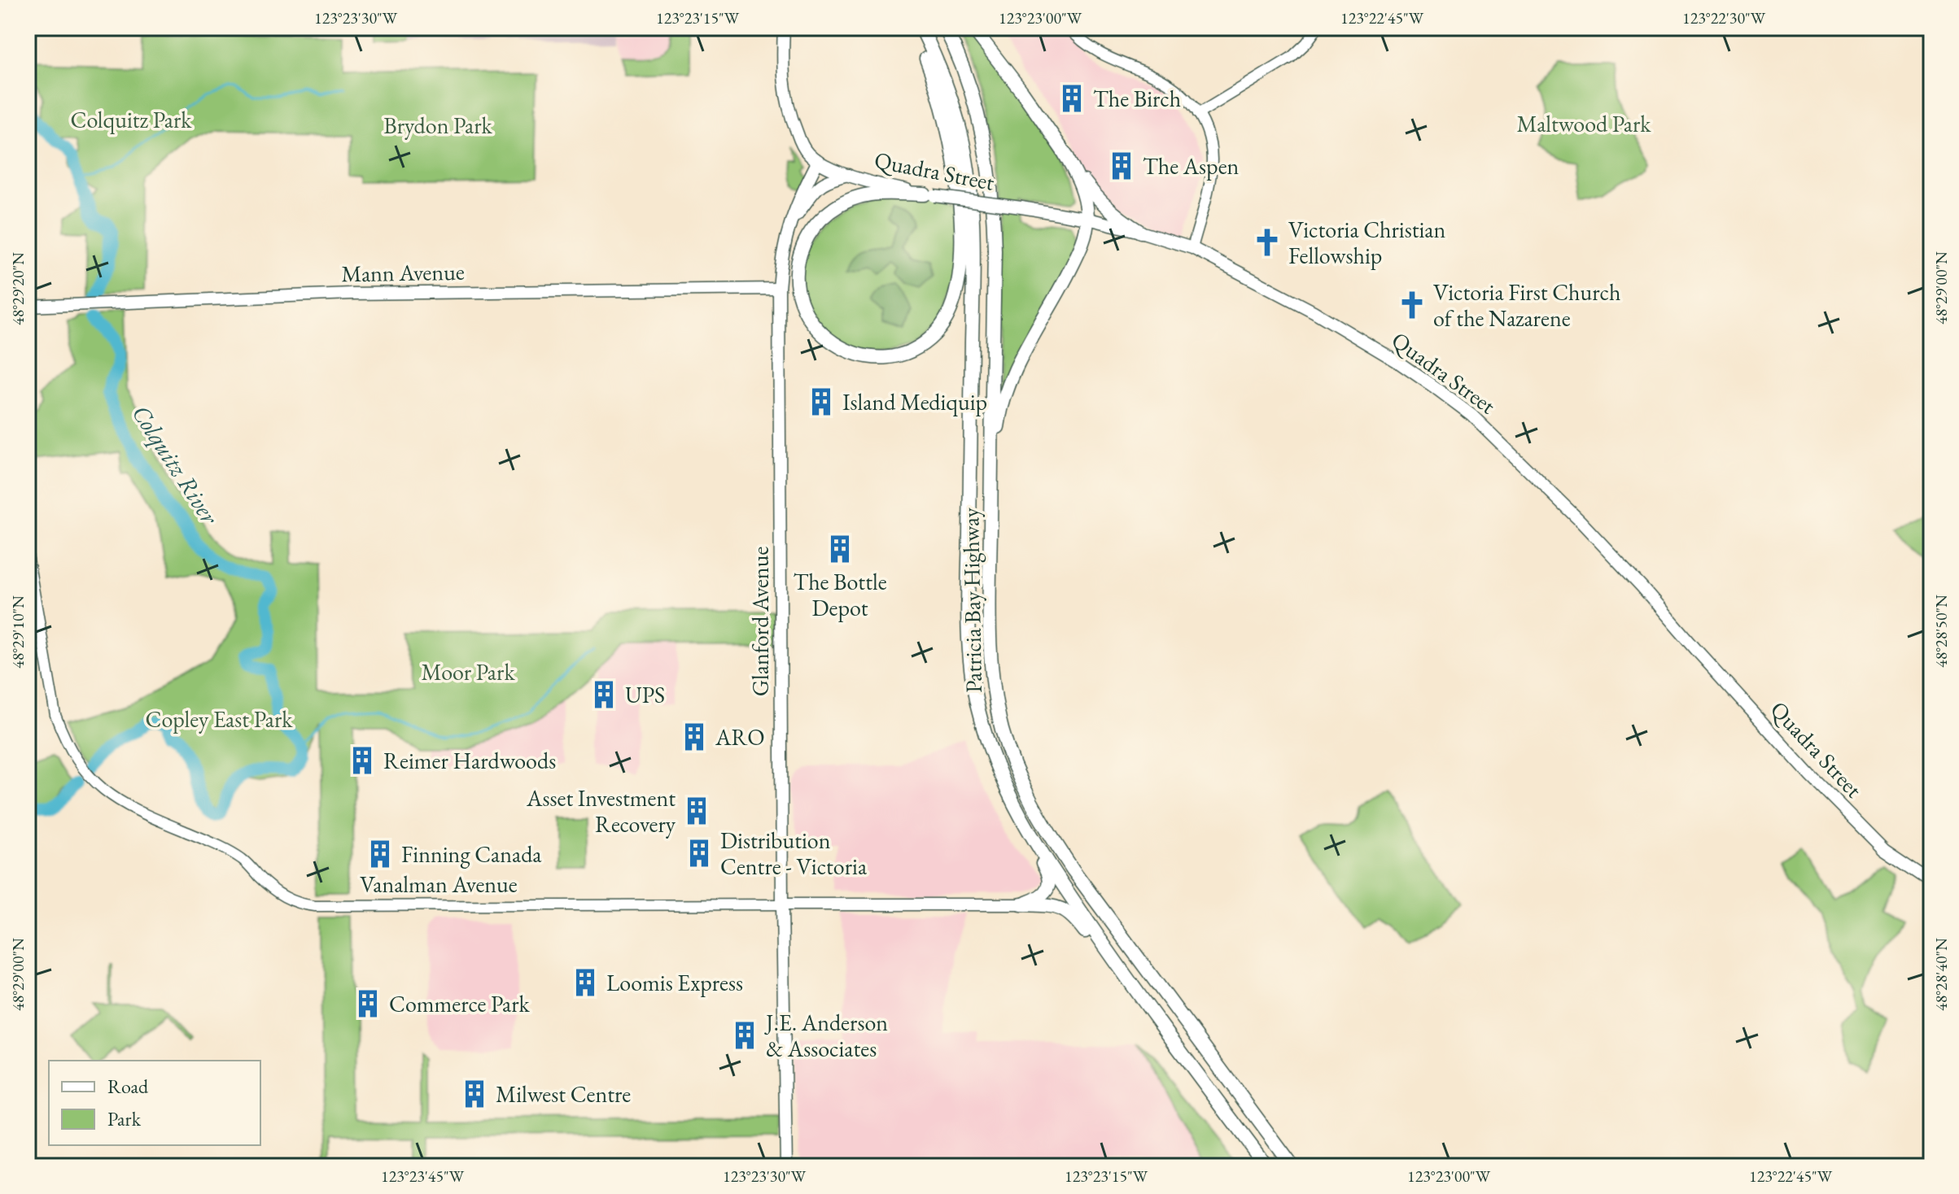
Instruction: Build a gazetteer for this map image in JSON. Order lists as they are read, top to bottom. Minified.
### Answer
{"streets":{"highway":["Patricia Bay Highway"],"main road":["Quadra Street","Mann Avenue","Glanford Avenue","Vanalman Avenue"]},"crossings":[["Quadra Street","Glanford Avenue"],["Mann Avenue","Glanford Avenue"],["Glanford Avenue","Vanalman Avenue"]],"water":["Colquitz River"],"parks":["Colquitz Park","Maltwood Park","Brydon Park","Moor Park","Copley East Park"],"places":{"building":["The Birch","The Aspen","Island Mediquip","The Bottle Depot","UPS","ARO","Reimer Hardwoods","Asset Investment Recovery","Distribution Centre - Victoria","Finning Canada","Loomis Express","Commerce Park","J.E. Anderson & Associates","Milwest Centre"],"church":["Victoria Christian Fellowship","Victoria First Church of the Nazarene"]},"legend":["Road","Park"],"coordinates":["123°23'30\"W","123°23'15\"W","123°23'00\"W","123°22'45\"W","123°22'30\"W","48°29'00\"N","48°29'20\"N","48°28'50\"N","48°29'10\"N","48°28'40\"N","123°23'45\"W"]}
